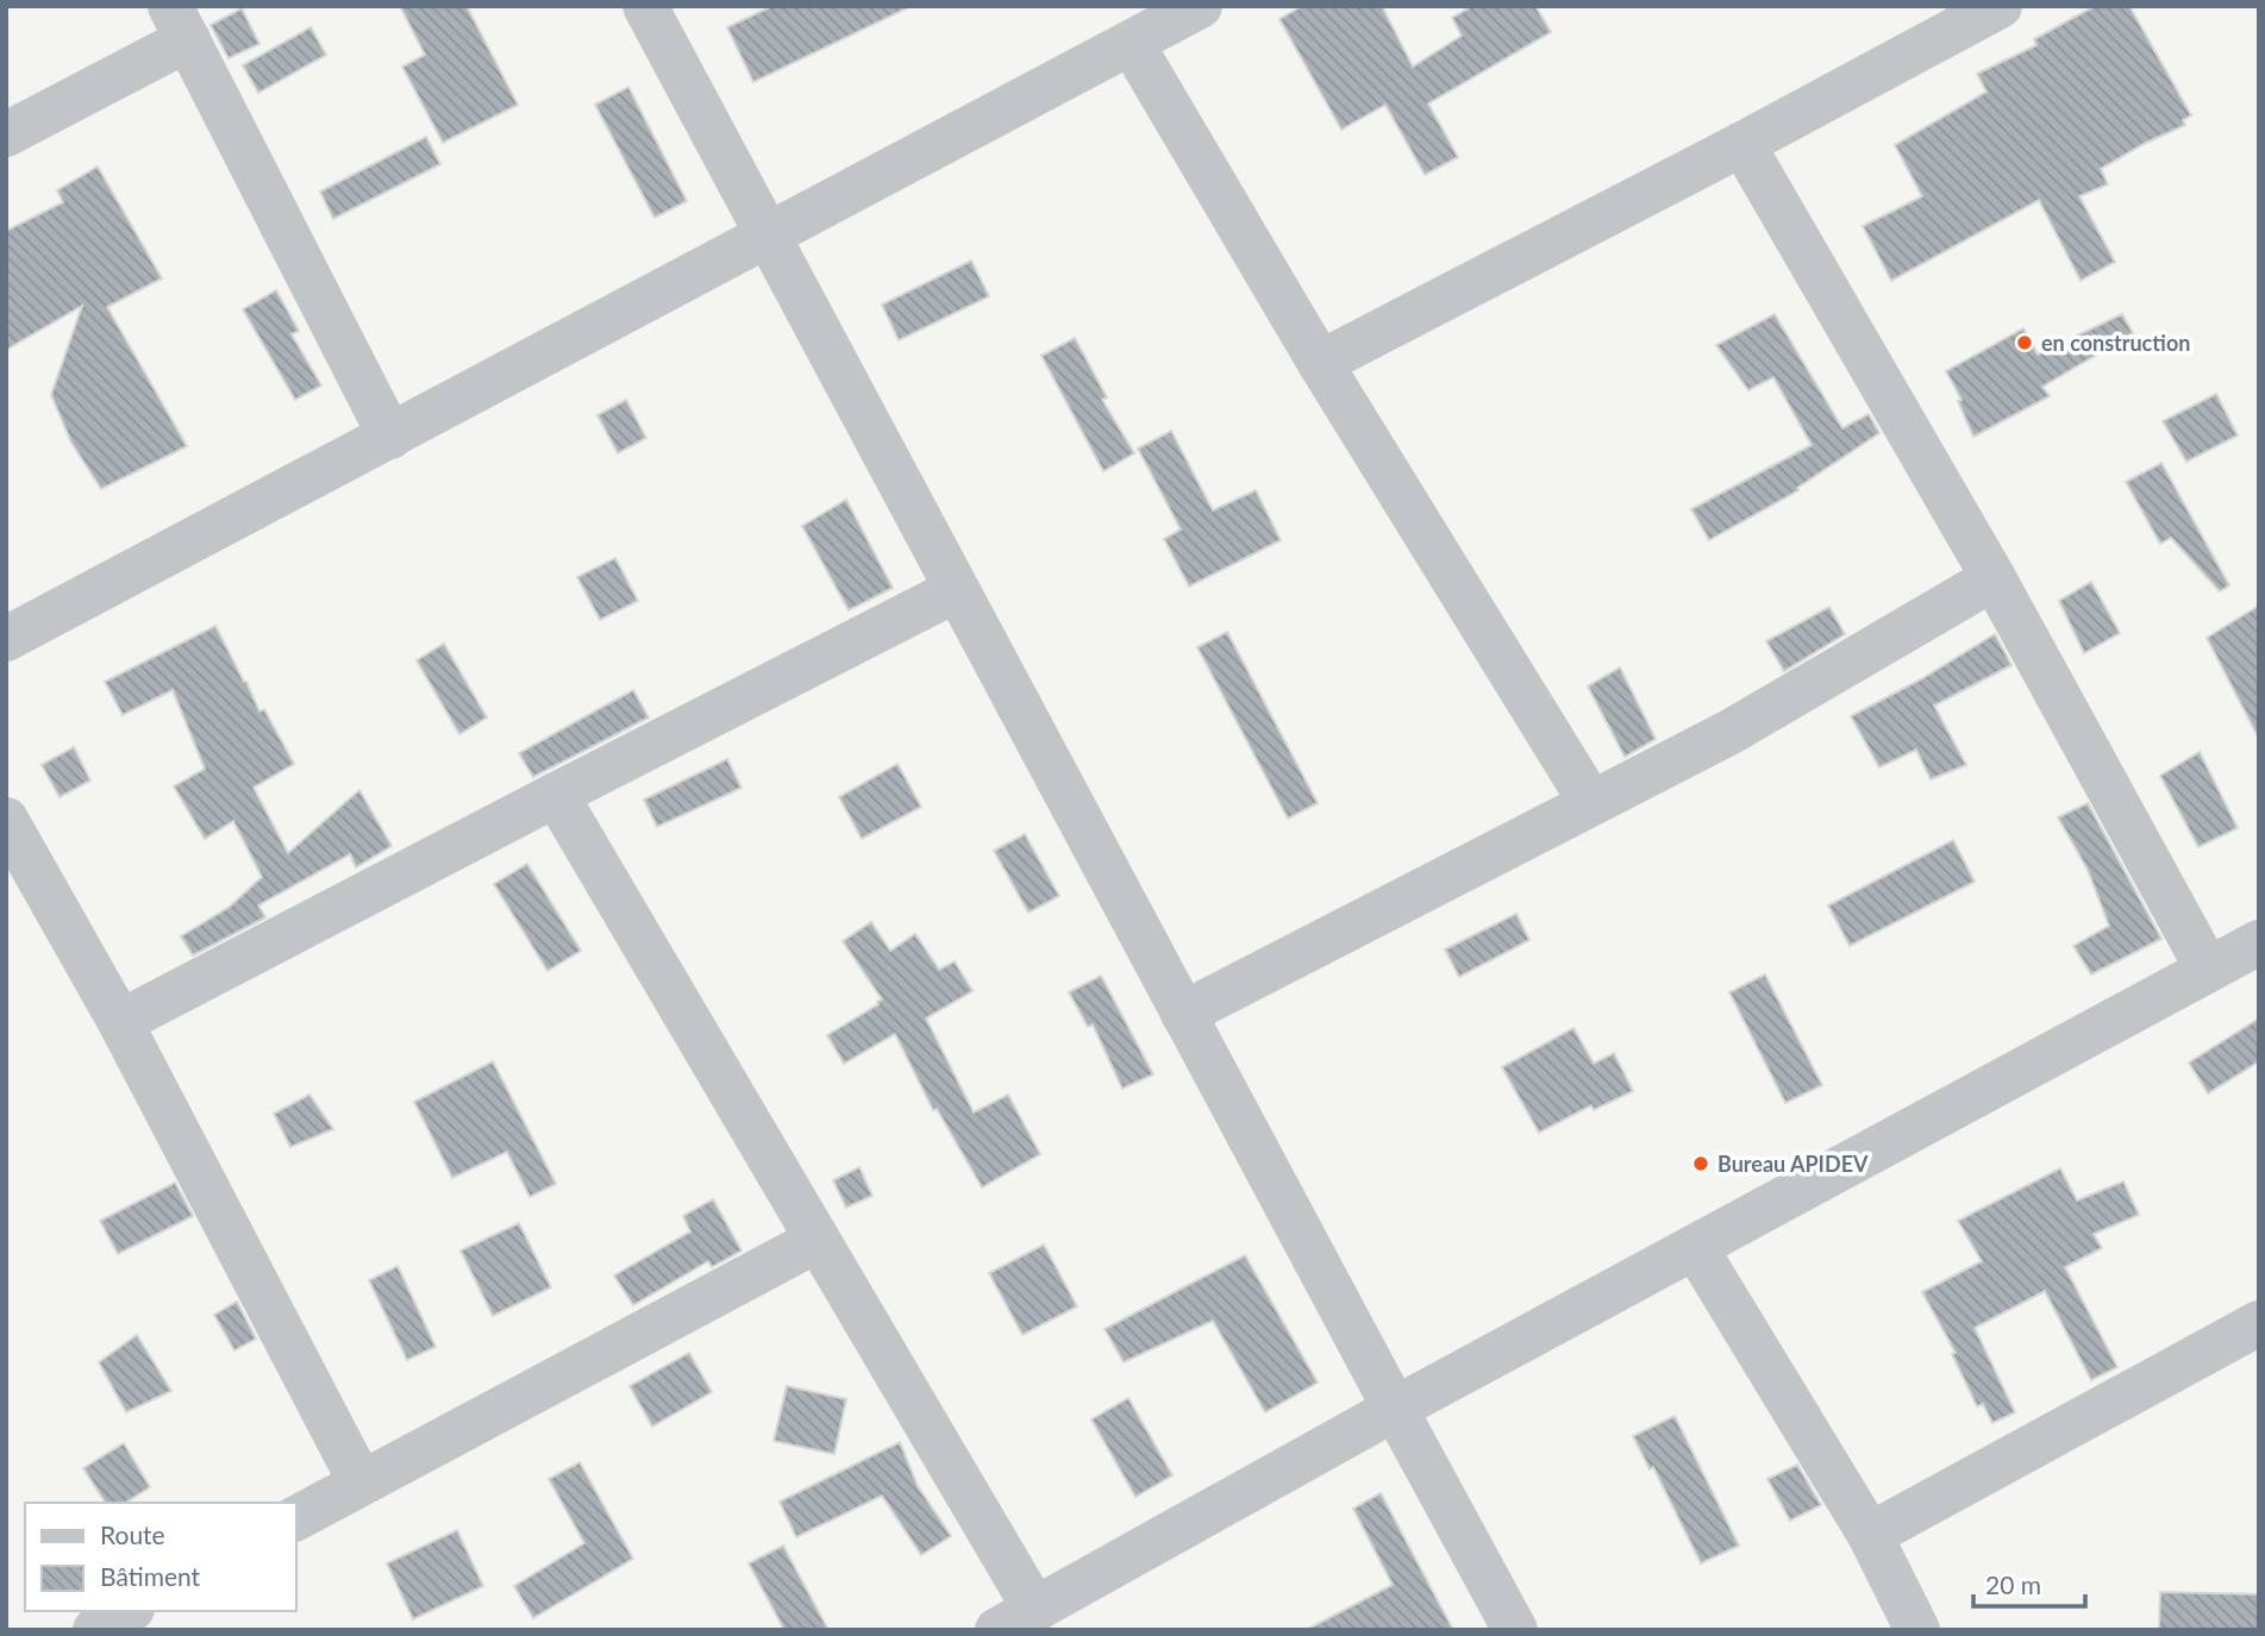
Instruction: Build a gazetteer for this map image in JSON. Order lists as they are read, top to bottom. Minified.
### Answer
{"places":["en construction","Bureau APIDEV"],"legend":["Route","Bâtiment"],"scale_bar":"20 m"}
